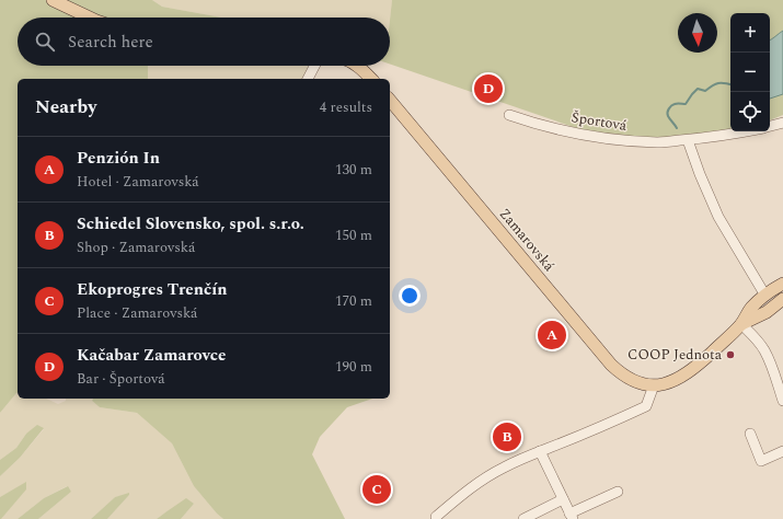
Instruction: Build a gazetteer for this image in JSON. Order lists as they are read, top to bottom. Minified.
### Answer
{"streets":{"main road":["Zamarovská"],"street":["Športová"]},"places":["COOP Jednota"],"north":"bottom","page":{"map_buttons":["+","−"],"search":"Search here","pins":["D","A","B","C"],"heading":["Nearby","4 results"],"list":[{"mark":"A","name":"Penzión In","note":"Hotel · Zamarovská","value":"130 m"},{"mark":"B","name":"Schiedel Slovensko, spol. s.r.o.","note":"Shop · Zamarovská","value":"150 m"},{"mark":"C","name":"Ekoprogres Trenčín","note":"Place · Zamarovská","value":"170 m"},{"mark":"D","name":"Kačabar Zamarovce","note":"Bar · Športová","value":"190 m"}]}}
